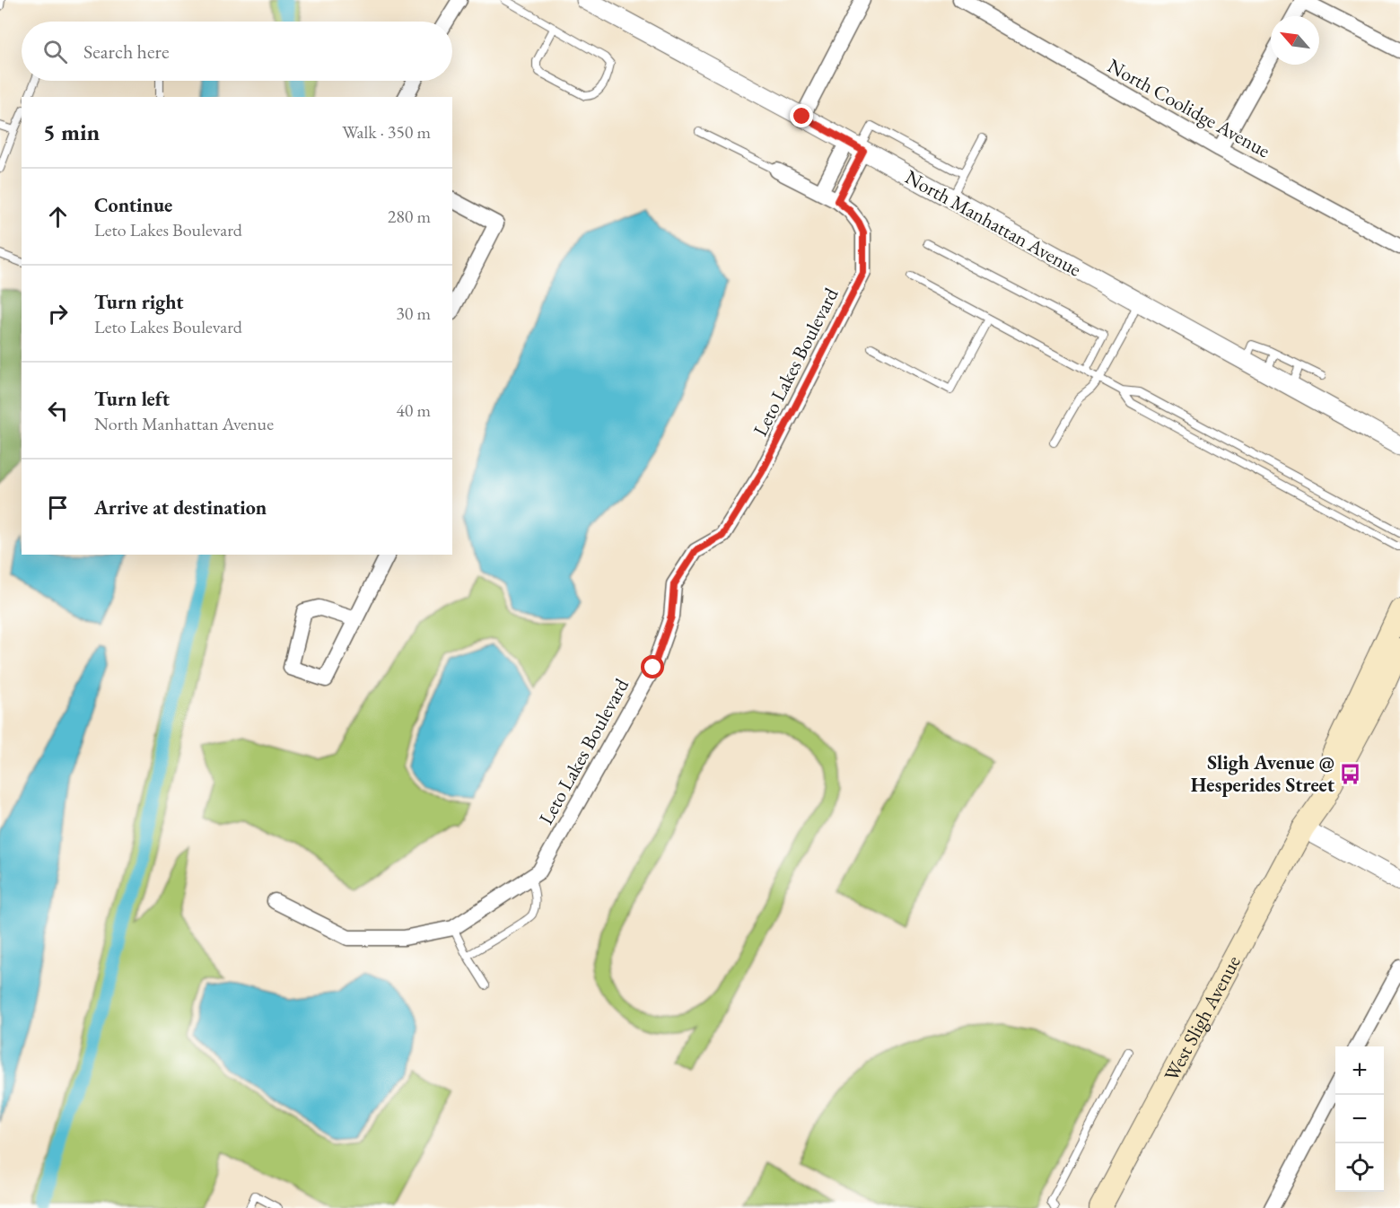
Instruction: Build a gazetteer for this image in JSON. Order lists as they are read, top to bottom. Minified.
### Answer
{"streets":{"main road":["West Sligh Avenue"],"street":["North Coolidge Avenue","North Manhattan Avenue","Leto Lakes Boulevard"]},"places":{"bus stop":["Sligh Avenue @ Hesperides Street"]},"north":"top left","page":{"search":"Search here","heading":["5 min","Walk · 350 m"],"list":[["Continue","Leto Lakes Boulevard","280 m"],["Turn right","Leto Lakes Boulevard","30 m"],["Turn left","North Manhattan Avenue","40 m"],"Arrive at destination"],"map_buttons":["+","−"]}}
